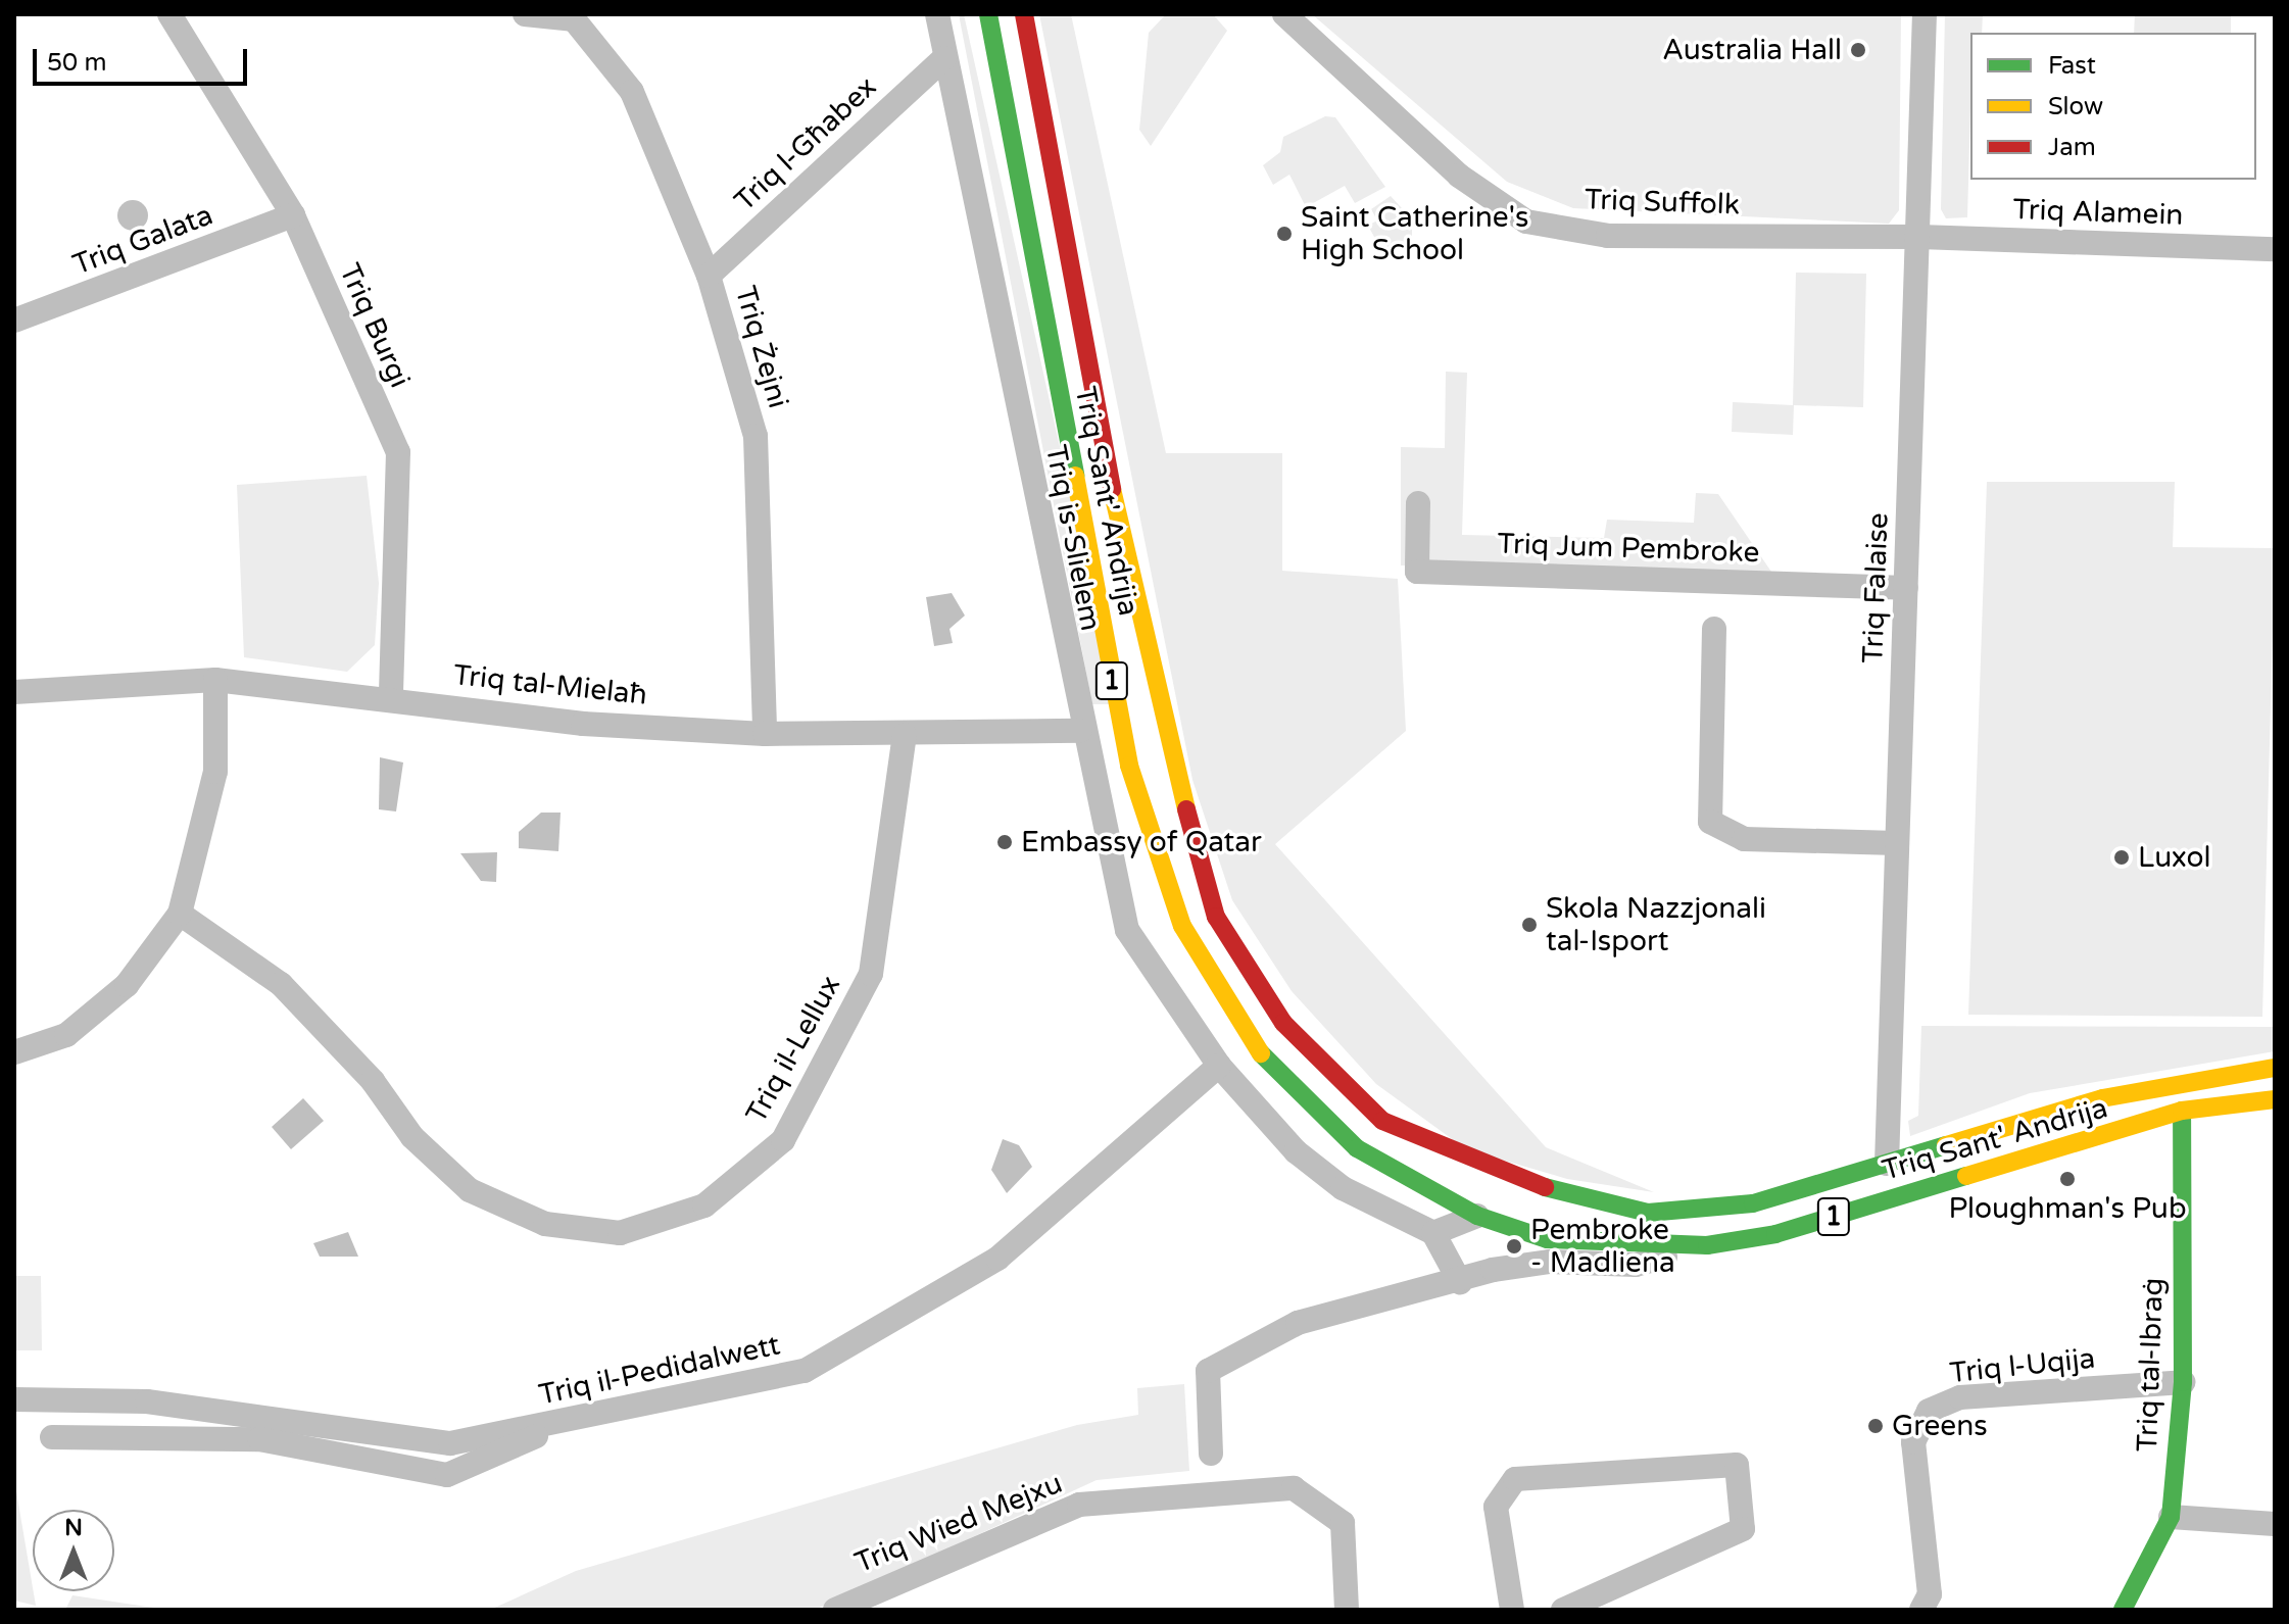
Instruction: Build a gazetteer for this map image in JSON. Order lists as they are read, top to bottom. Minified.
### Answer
{"streets":{"main road":["Triq Sant' Andrija","1","Triq tal-Ibraġ"],"street":["Triq l-Għabex","Triq Suffolk","Triq Alamein","Triq Galata","Triq Burgi","Triq Żejni","Triq is-Slielem","Triq Jum Pembroke","Triq Falaise","Triq tal-Mielaħ","Triq il-Lellux","Triq l-Uqija","Triq il-Pedidalwett","Triq Wied Mejxu"]},"crossings":[["Triq l-Għabex","Triq Żejni"],["Triq l-Għabex","Triq is-Slielem"],["Triq Suffolk","Triq Alamein"],["Triq Suffolk","Triq Falaise"],["Triq Alamein","Triq Falaise"],["Triq Galata","Triq Burgi"],["Triq Burgi","Triq tal-Mielaħ"],["Triq Żejni","Triq tal-Mielaħ"],["Triq Sant' Andrija","Triq Falaise"],["Triq Sant' Andrija","Triq tal-Ibraġ"],["Triq is-Slielem","Triq tal-Mielaħ"],["Triq is-Slielem","Triq il-Pedidalwett"],["Triq Jum Pembroke","Triq Falaise"],["Triq tal-Mielaħ","Triq il-Lellux"],["Triq tal-Ibraġ","Triq l-Uqija"]],"places":["Australia Hall","Saint Catherine's High School","Embassy of Qatar","Luxol","Skola Nazzjonali tal-Isport","Ploughman's Pub","Pembroke - Madliena","Greens"],"legend":["Fast","Slow","Jam"],"scale_bar":"50 m","north":"top"}
